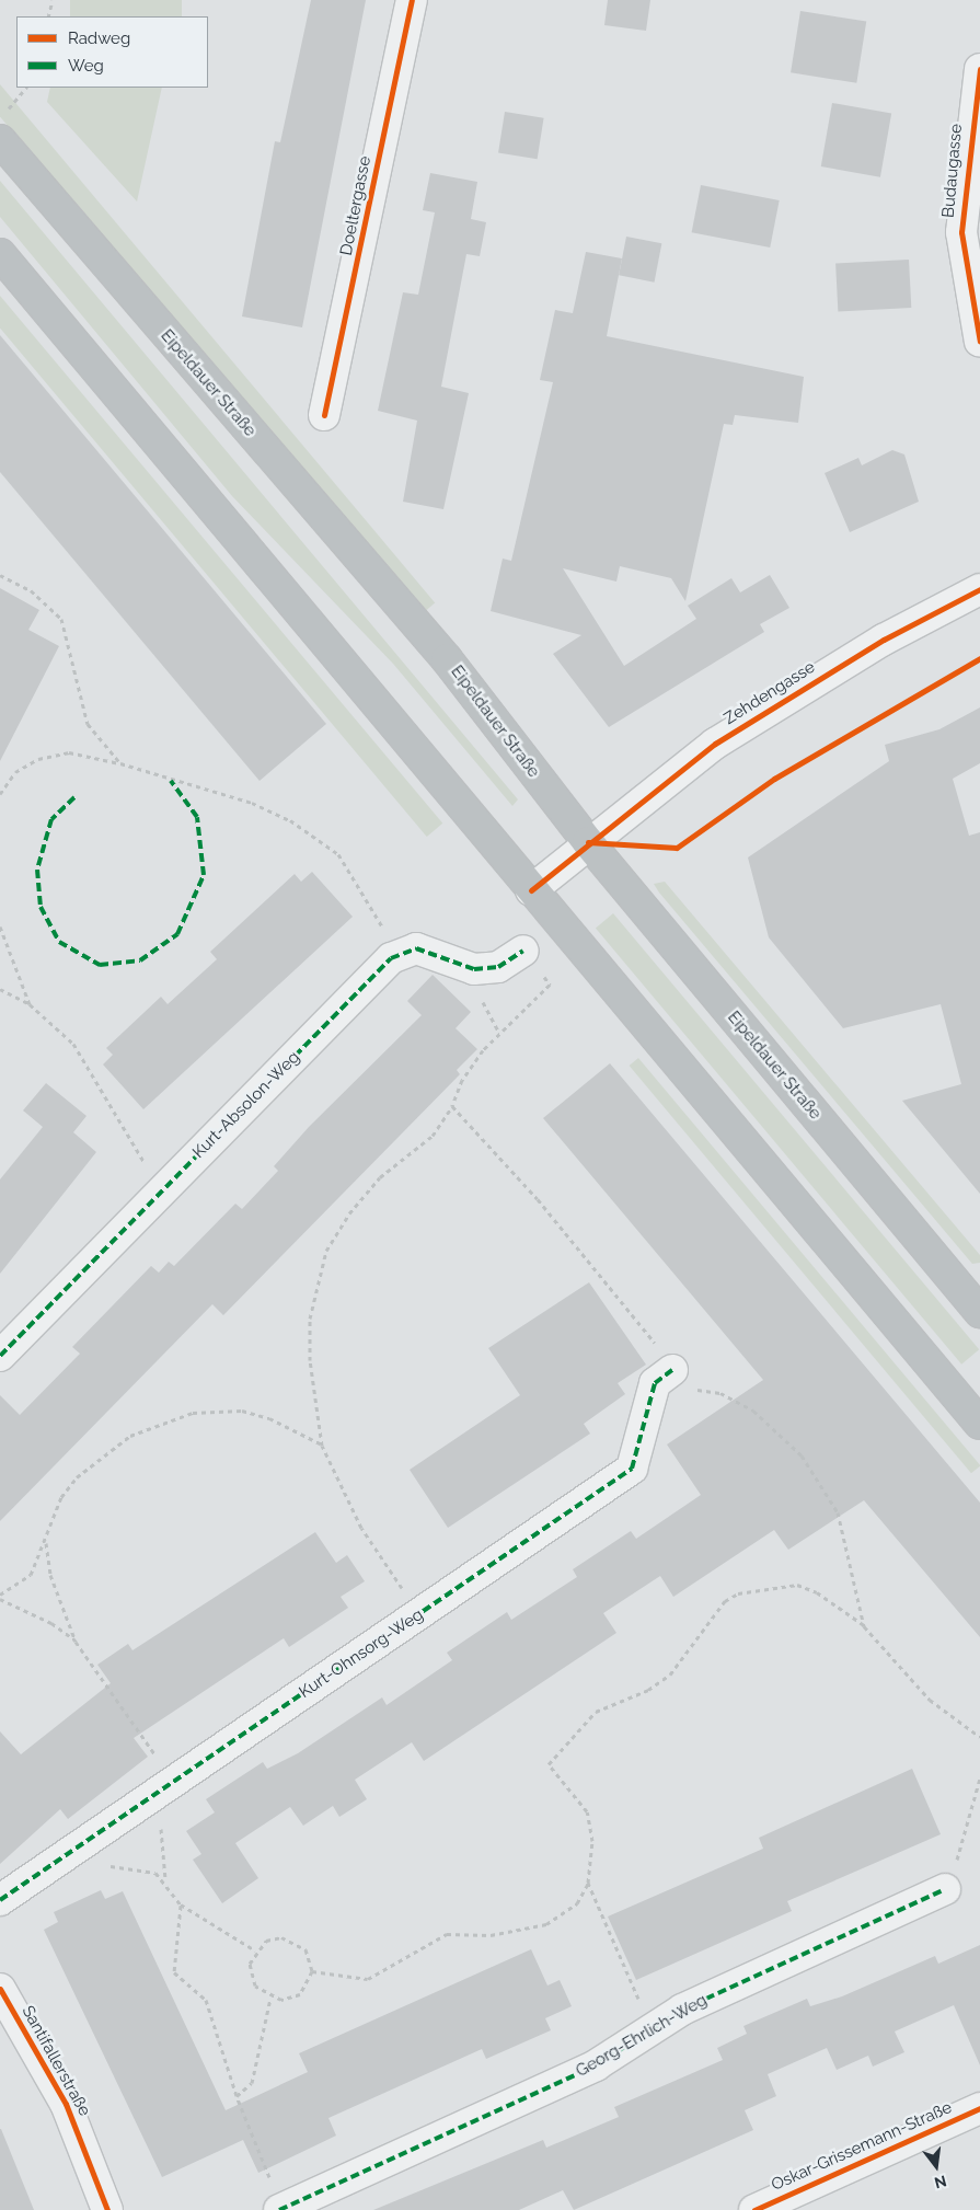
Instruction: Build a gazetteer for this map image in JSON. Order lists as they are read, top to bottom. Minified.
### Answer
{"streets":{"main road":["Eipeldauer Straße"],"street":["Budaugasse","Doeltergasse","Zehdengasse","Kurt-Absolon-Weg","Kurt-Ohnsorg-Weg","Georg-Ehrlich-Weg","Santifallerstraße","Oskar-Grissemann-Straße"]},"crossings":[["Eipeldauer Straße","Zehdengasse"]],"legend":["Radweg","Weg"],"north":"bottom"}
